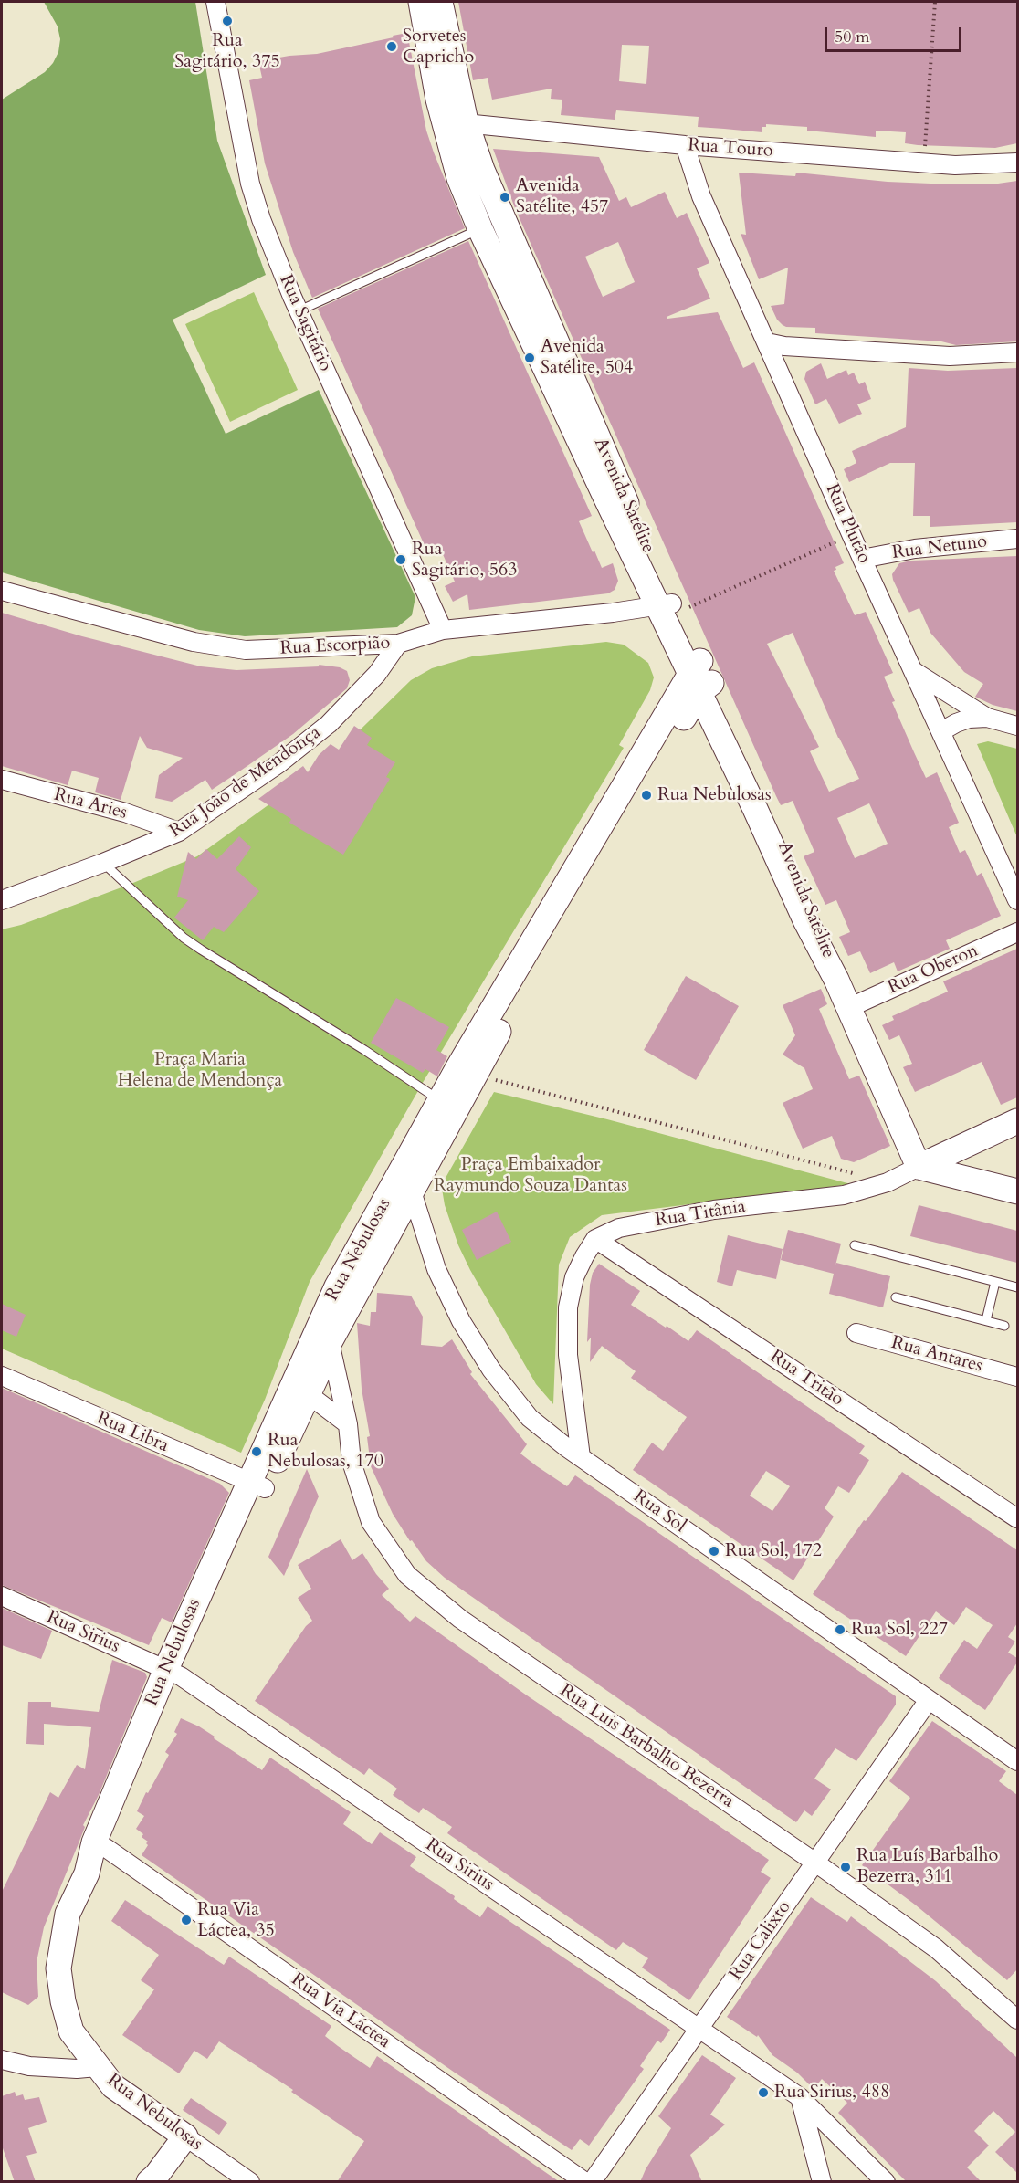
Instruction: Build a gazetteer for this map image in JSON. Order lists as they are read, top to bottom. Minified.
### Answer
{"streets":{"street":["Rua Touro","Rua Sagitário","Avenida Satélite","Rua Plutão","Rua Netuno","Rua Escorpião","Rua João de Mendonça","Rua Aries","Rua Oberon","Rua Titânia","Rua Nebulosas","Rua Antares","Rua Tritão","Rua Libra","Rua Sol","Rua Sirius","Rua Luis Barbalho Bezerra","Rua Calixto","Rua Via Láctea"]},"crossings":[["Rua Touro","Avenida Satélite"],["Rua Touro","Rua Plutão"],["Rua Sagitário","Rua Escorpião"],["Avenida Satélite","Rua Escorpião"],["Avenida Satélite","Rua Oberon"],["Avenida Satélite","Rua Titânia"],["Avenida Satélite","Rua Nebulosas"],["Rua Plutão","Rua Netuno"],["Rua Escorpião","Rua João de Mendonça"],["Rua João de Mendonça","Rua Aries"],["Rua Titânia","Rua Tritão"],["Rua Nebulosas","Rua Libra"],["Rua Nebulosas","Rua Sol"],["Rua Nebulosas","Rua Sirius"],["Rua Nebulosas","Rua Luis Barbalho Bezerra"],["Rua Nebulosas","Rua Via Láctea"],["Rua Sol","Rua Calixto"],["Rua Sirius","Rua Calixto"],["Rua Luis Barbalho Bezerra","Rua Calixto"]],"parks":["Praça Maria Helena de Mendonça","Praça Embaixador Raymundo Souza Dantas"],"places":["Rua Sagitário, 375","Sorvetes Capricho","Avenida Satélite, 457","Avenida Satélite, 504","Rua Sagitário, 563","Rua Nebulosas","Rua Nebulosas, 170","Rua Sol, 172","Rua Sol, 227","Rua Luís Barbalho Bezerra, 311","Rua Via Láctea, 35","Rua Sirius, 488"],"scale_bar":"50 m"}
